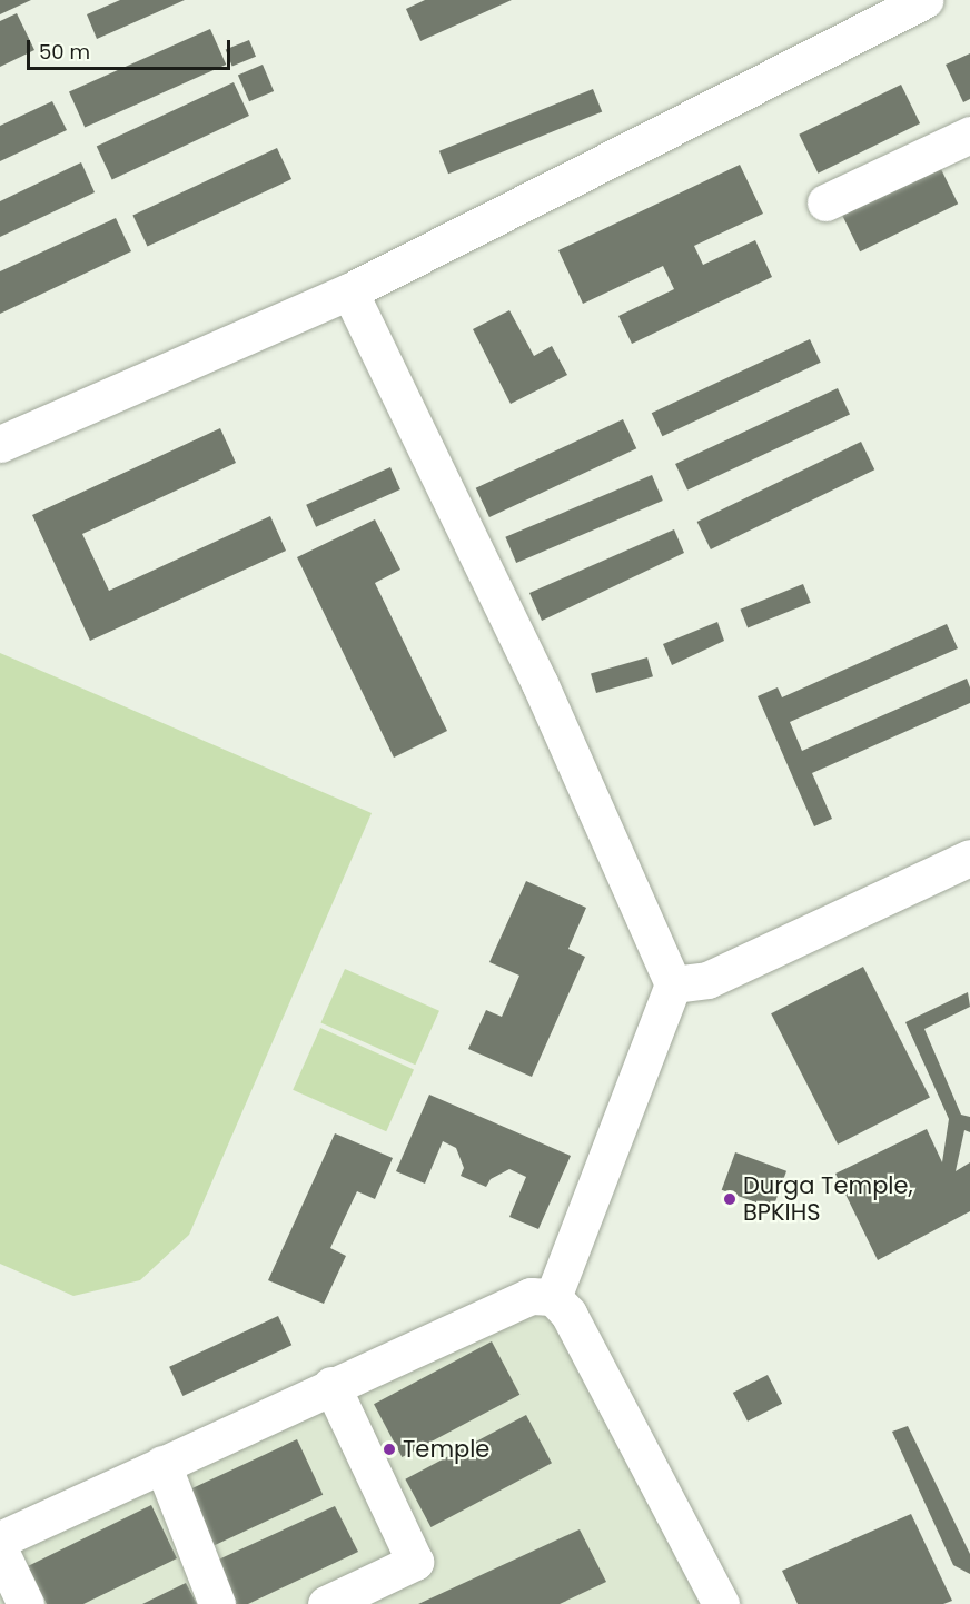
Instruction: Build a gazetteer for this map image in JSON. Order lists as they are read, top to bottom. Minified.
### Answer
{"places":["Durga Temple, BPKIHS","Temple"],"scale_bar":"50 m"}
